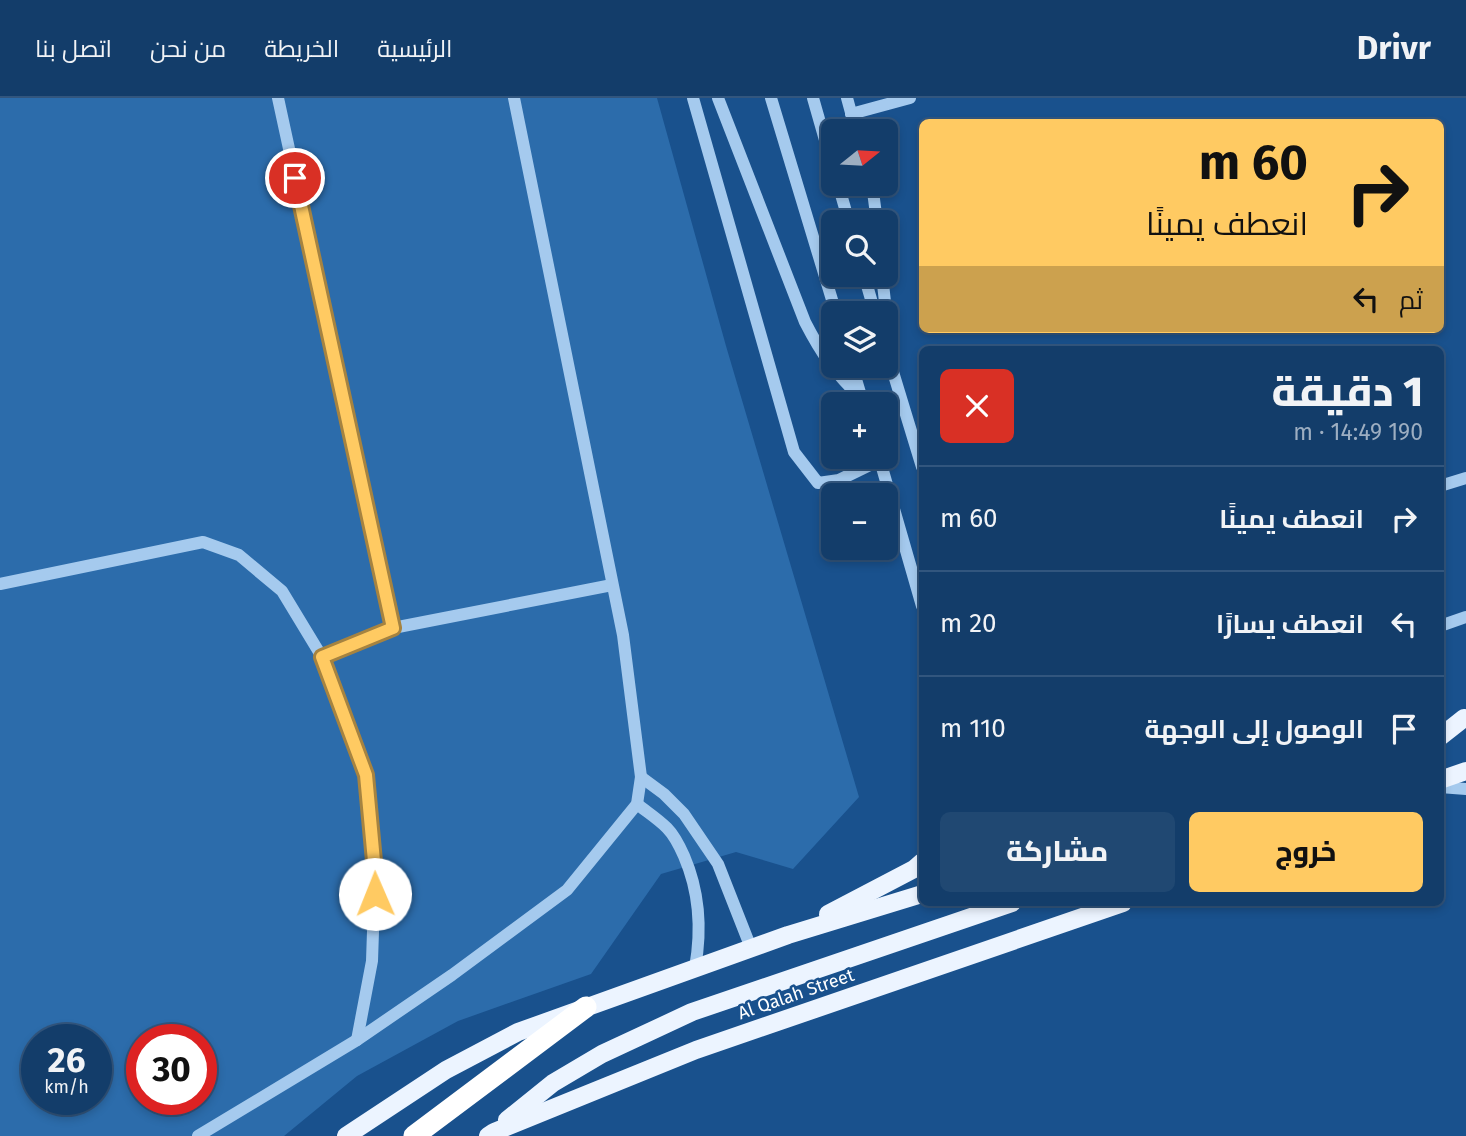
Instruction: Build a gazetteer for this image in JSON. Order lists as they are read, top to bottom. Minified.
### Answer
{"streets":{"main road":["Al Qalah Street"]},"north":"right","page":{"header":"Drivr","nav":["الرئيسية","الخريطة","من نحن","اتصل بنا"],"map_buttons":["+","−"],"turn":["60 m","انعطف يمينًا"],"then":"ثم","heading":["1 دقيقة","190 m · 14:49"],"list":[{"name":"انعطف يمينًا","value":"60 m"},{"name":"انعطف يسارًا","value":"20 m"},{"name":"الوصول إلى الوجهة","value":"110 m"}],"buttons":["خروج","مشاركة"],"speed":"26 km/h","limit":"30"}}
